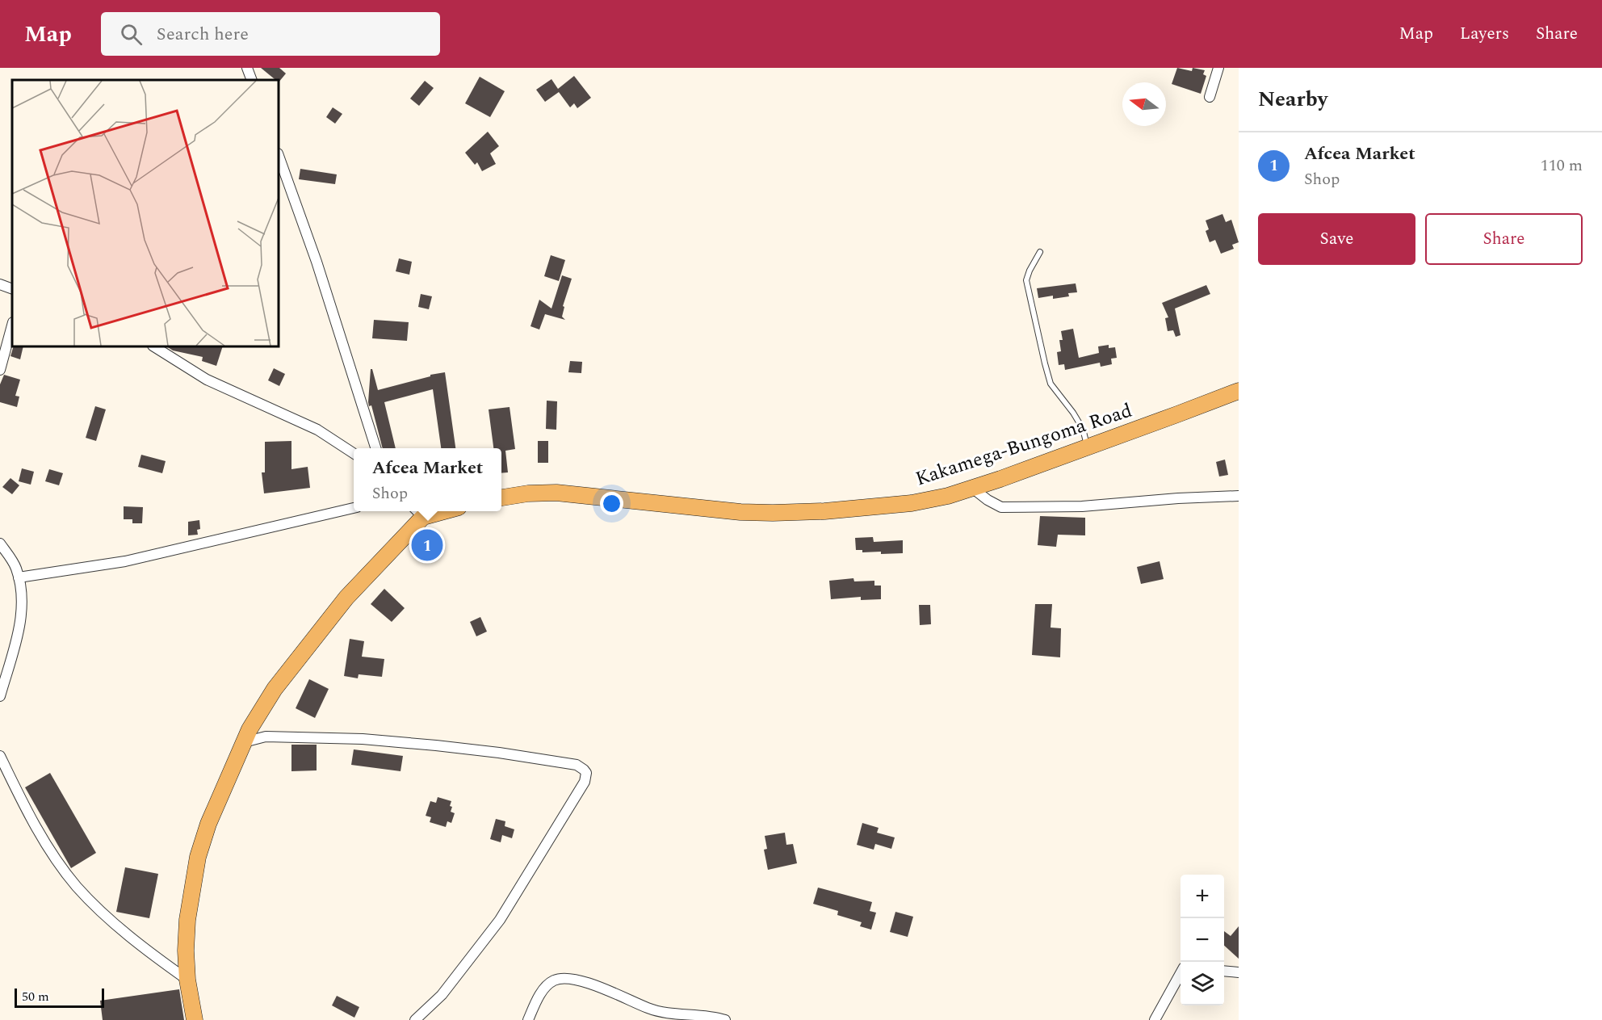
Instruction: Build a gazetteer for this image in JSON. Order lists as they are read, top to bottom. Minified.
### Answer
{"streets":{"main road":["Kakamega-Bungoma Road"]},"scale_bar":"50 m","north":"left","page":{"header":"Map","search":"Search here","nav":["Map","Layers","Share"],"heading":"Nearby","list":[{"mark":"1","name":"Afcea Market","note":"Shop","value":"110 m"}],"buttons":["Save","Share"],"popup":["Afcea Market","Shop"],"pins":"1","map_buttons":["+","−"],"scale":"50 m"}}
